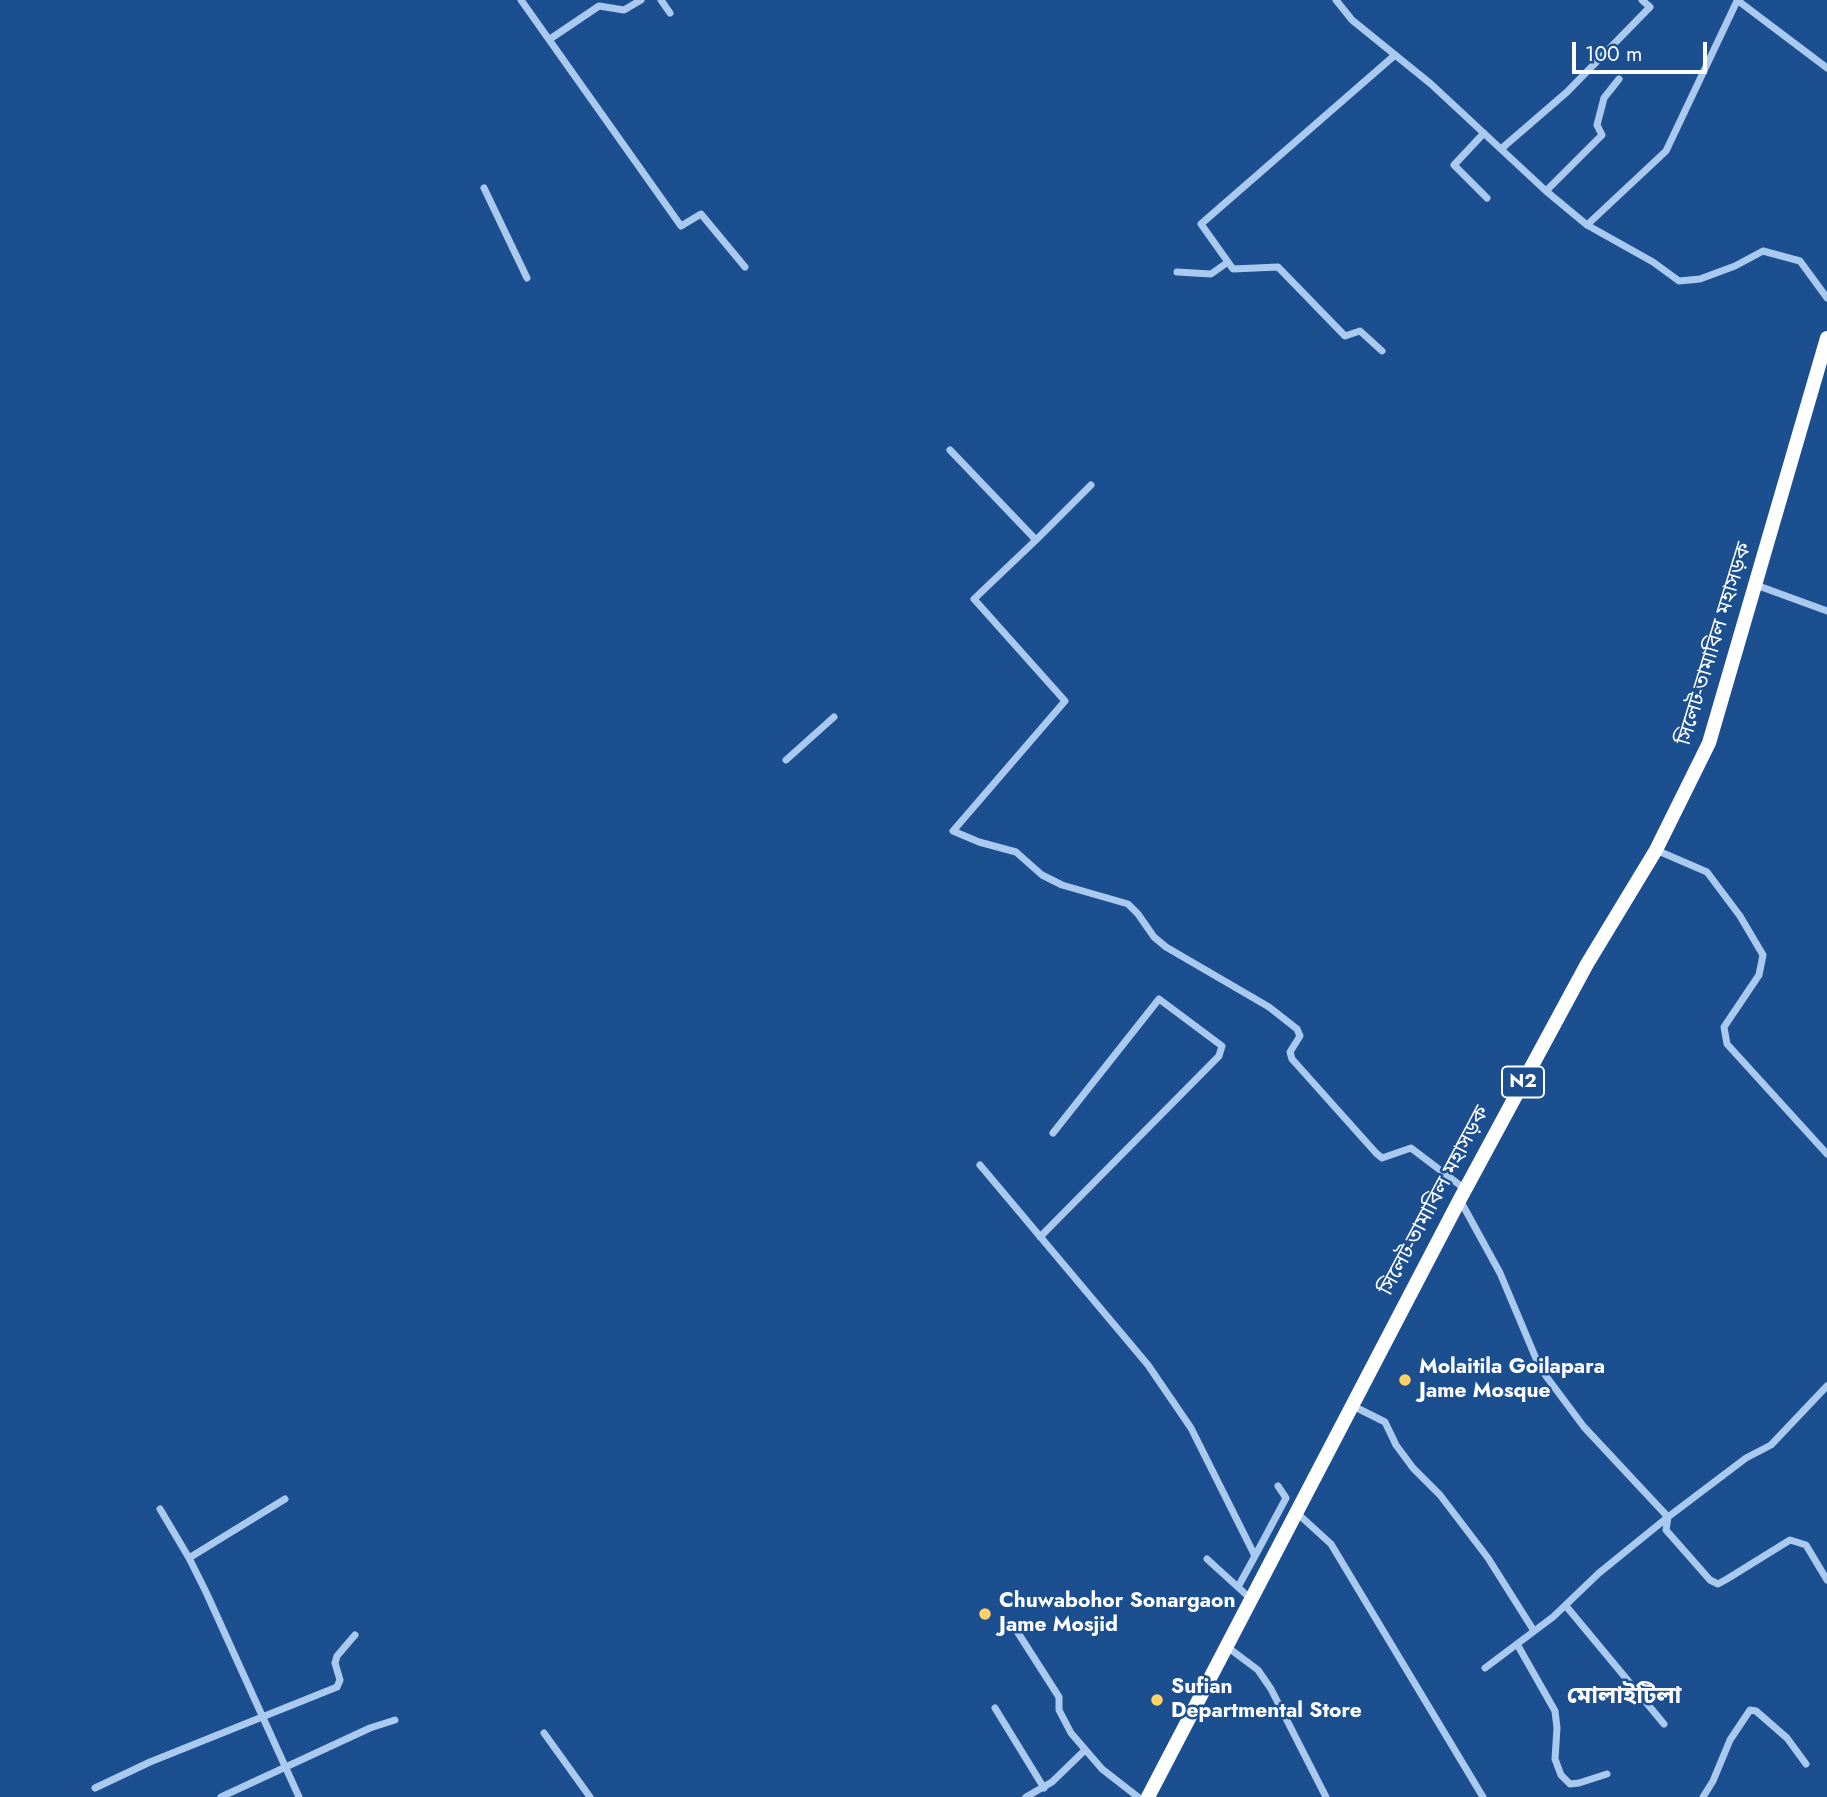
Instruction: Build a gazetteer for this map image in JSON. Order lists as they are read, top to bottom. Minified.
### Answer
{"streets":{"highway":["সিলেট-তামাবিল মহাসড়ক","N2"]},"districts":["মোলাইটিলা"],"places":["Molaitila Goilapara Jame Mosque","Chuwabohor Sonargaon Jame Mosjid","Sufian Departmental Store"],"scale_bar":"100 m"}
